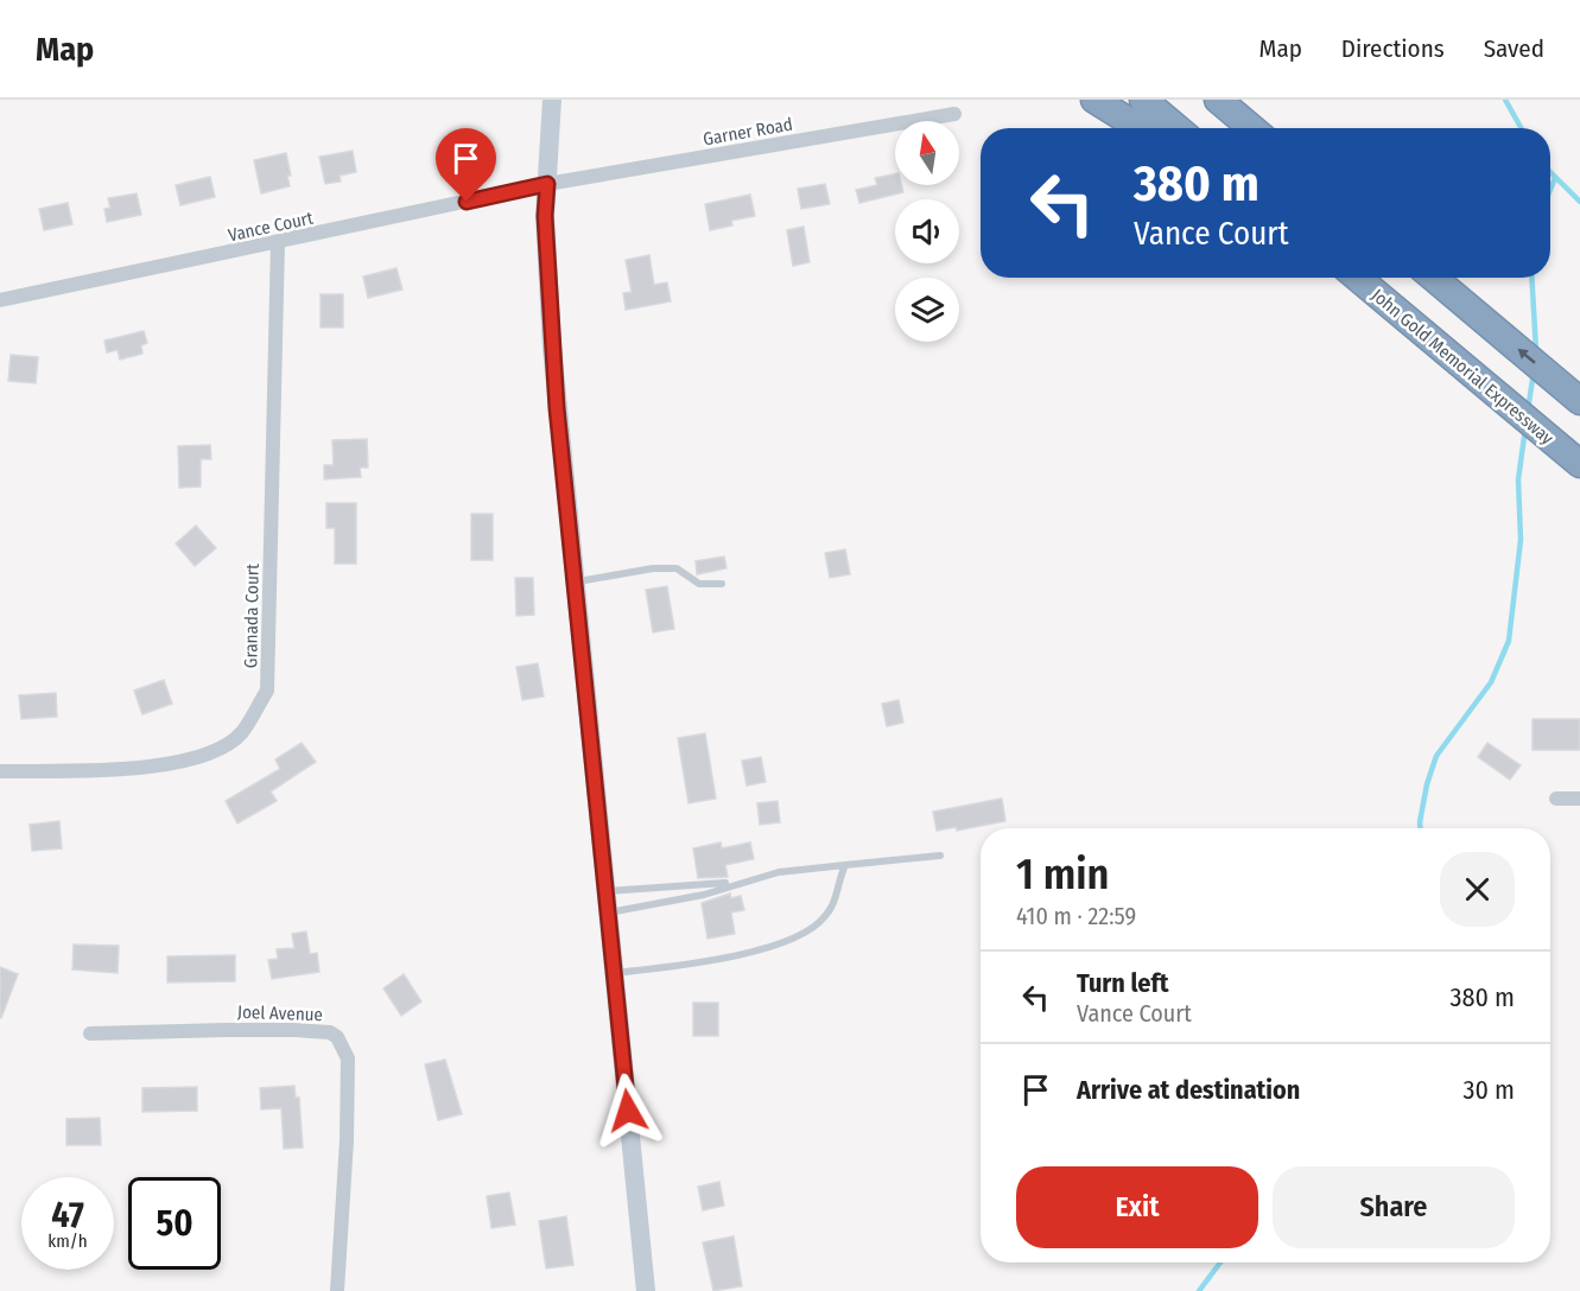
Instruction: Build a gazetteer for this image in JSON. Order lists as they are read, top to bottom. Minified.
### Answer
{"streets":{"highway":["John Gold Memorial Expressway"],"street":["Garner Road","Vance Court","Granada Court","Joel Avenue"]},"crossings":[["Garner Road","Vance Court"],["Vance Court","Granada Court"]],"north":"top","page":{"header":"Map","nav":["Map","Directions","Saved"],"turn":["380 m","Vance Court"],"heading":["1 min","410 m · 22:59"],"list":[{"name":"Turn left","note":"Vance Court","value":"380 m"},{"name":"Arrive at destination","value":"30 m"}],"buttons":["Exit","Share"],"speed":"47 km/h","limit":"50"}}
